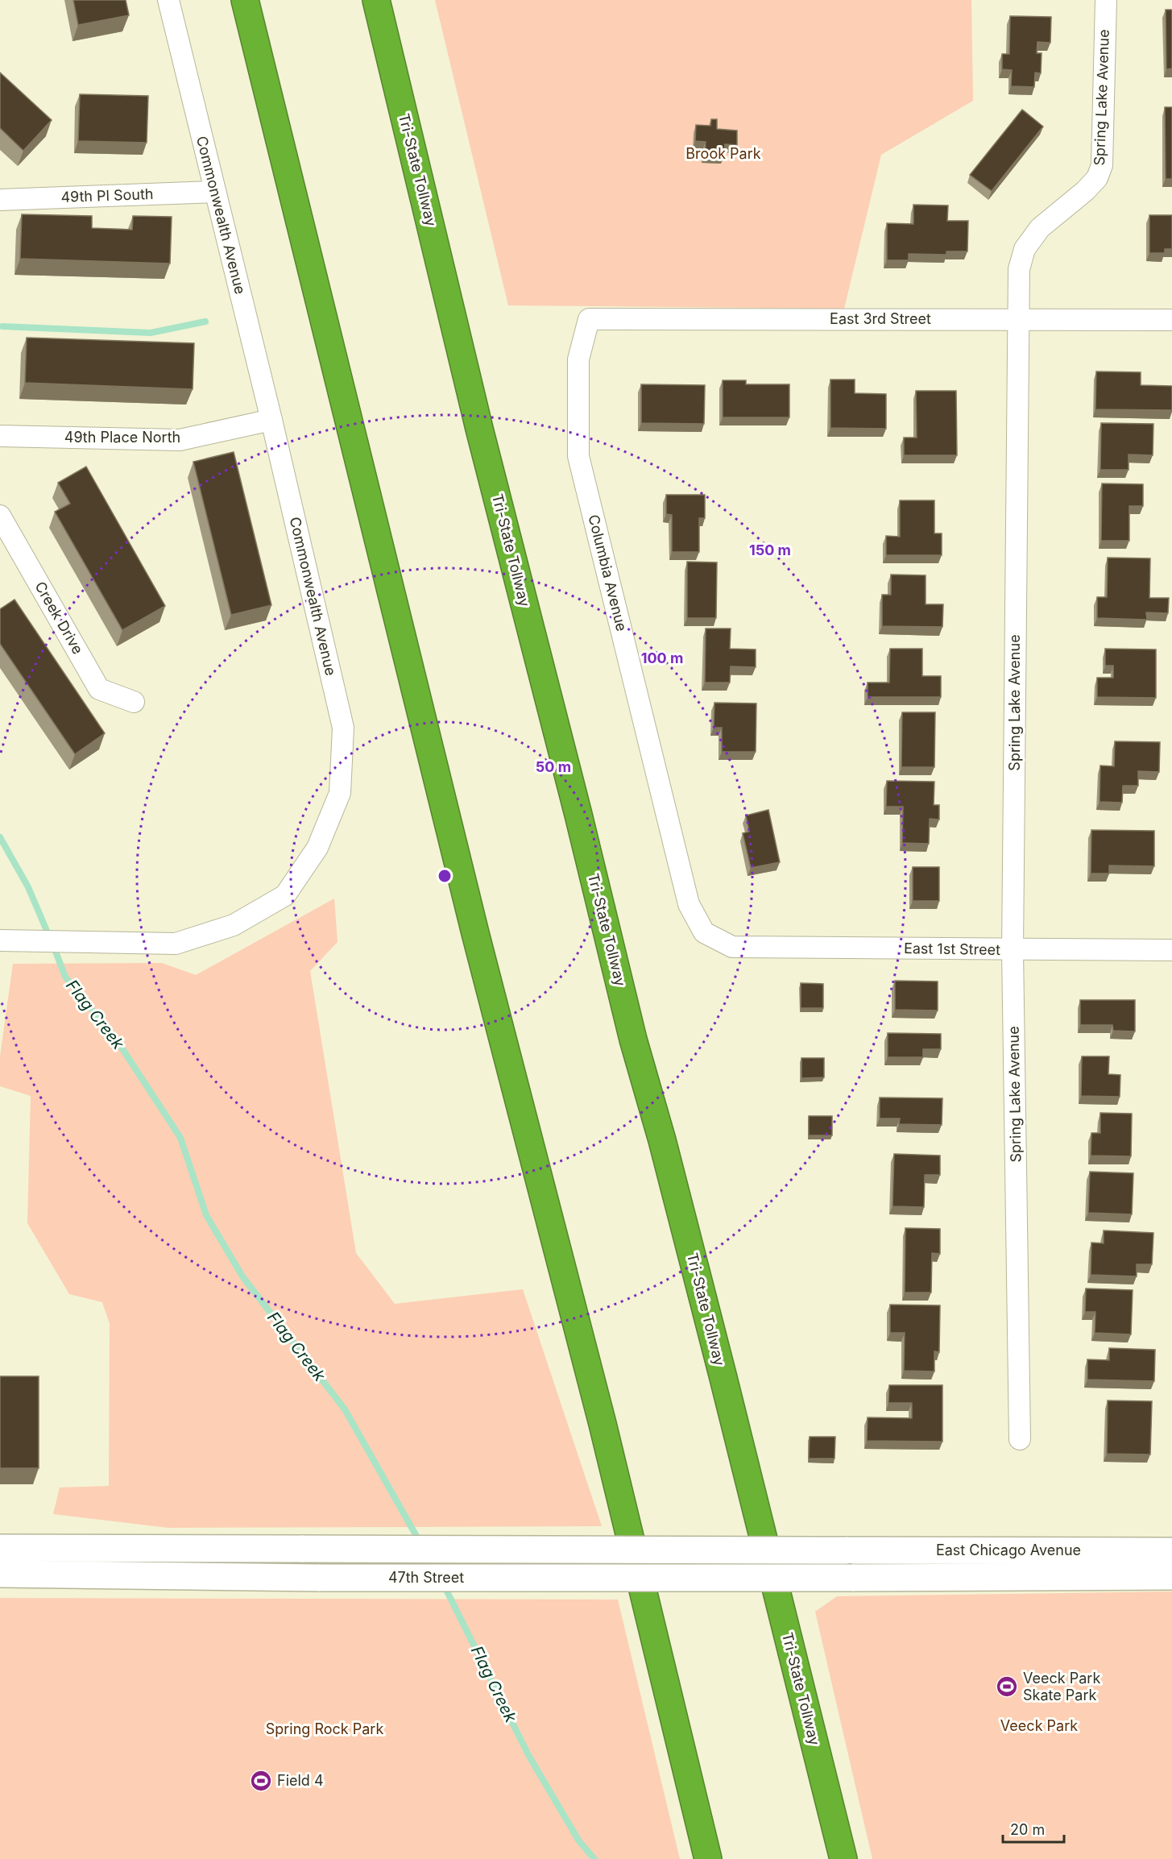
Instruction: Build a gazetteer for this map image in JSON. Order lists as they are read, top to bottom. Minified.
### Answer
{"streets":{"highway":["Tri-State Tollway"],"main road":["East Chicago Avenue","47th Street"],"street":["Spring Lake Avenue","49th Pl South","Commonwealth Avenue","East 3rd Street","49th Place North","Columbia Avenue","Creek Drive","East 1st Street"]},"crossings":[["Spring Lake Avenue","East 3rd Street"],["Spring Lake Avenue","East 1st Street"],["49th Pl South","Commonwealth Avenue"],["Commonwealth Avenue","49th Place North"],["East 3rd Street","Columbia Avenue"],["Columbia Avenue","East 1st Street"],["East Chicago Avenue","47th Street"]],"water":["Flag Creek"],"parks":["Brook Park","Veeck Park","Spring Rock Park"],"places":{"sports":["Veeck Park Skate Park","Field 4"]},"scale_bar":"20 m","rings":["150 m","100 m","50 m"]}
